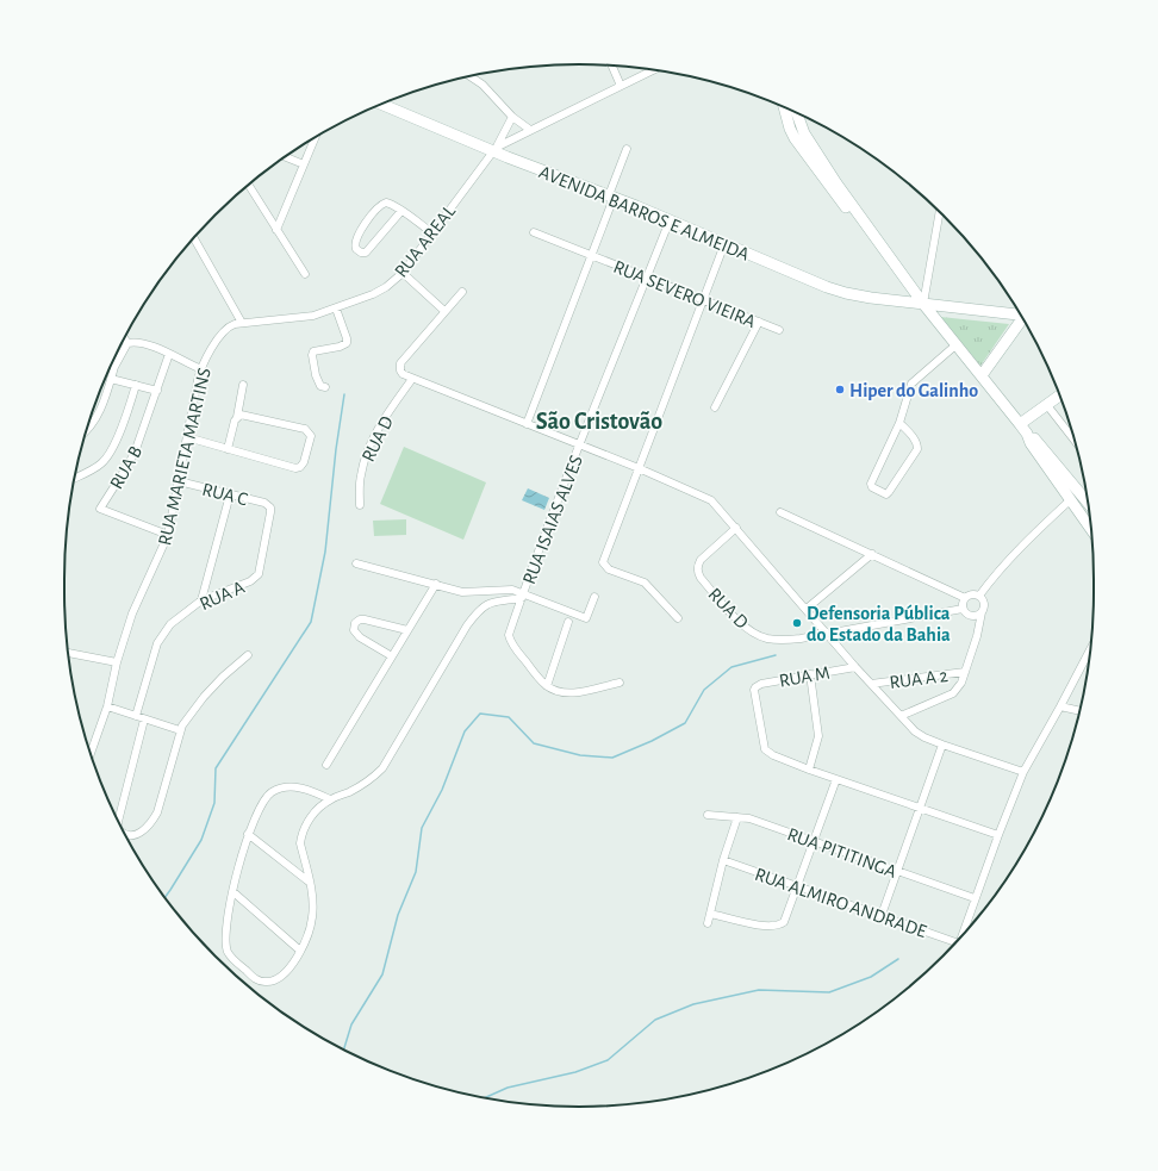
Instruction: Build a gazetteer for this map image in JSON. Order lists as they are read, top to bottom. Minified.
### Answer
{"streets":{"street":["AVENIDA BARROS E ALMEIDA","RUA AREAL","RUA SEVERO VIEIRA","RUA D","RUA MARIETA MARTINS","RUA B","RUA C","RUA ISAIAS ALVES","RUA A","RUA M","RUA A 2","RUA PITITINGA","RUA ALMIRO ANDRADE"]},"crossings":[["AVENIDA BARROS E ALMEIDA","RUA AREAL"],["AVENIDA BARROS E ALMEIDA","RUA ISAIAS ALVES"],["RUA AREAL","RUA MARIETA MARTINS"],["RUA SEVERO VIEIRA","RUA ISAIAS ALVES"],["RUA MARIETA MARTINS","RUA B"],["RUA MARIETA MARTINS","RUA C"],["RUA C","RUA A"]],"districts":["São Cristovão"],"places":["Hiper do Galinho","Defensoria Pública do Estado da Bahia"]}
